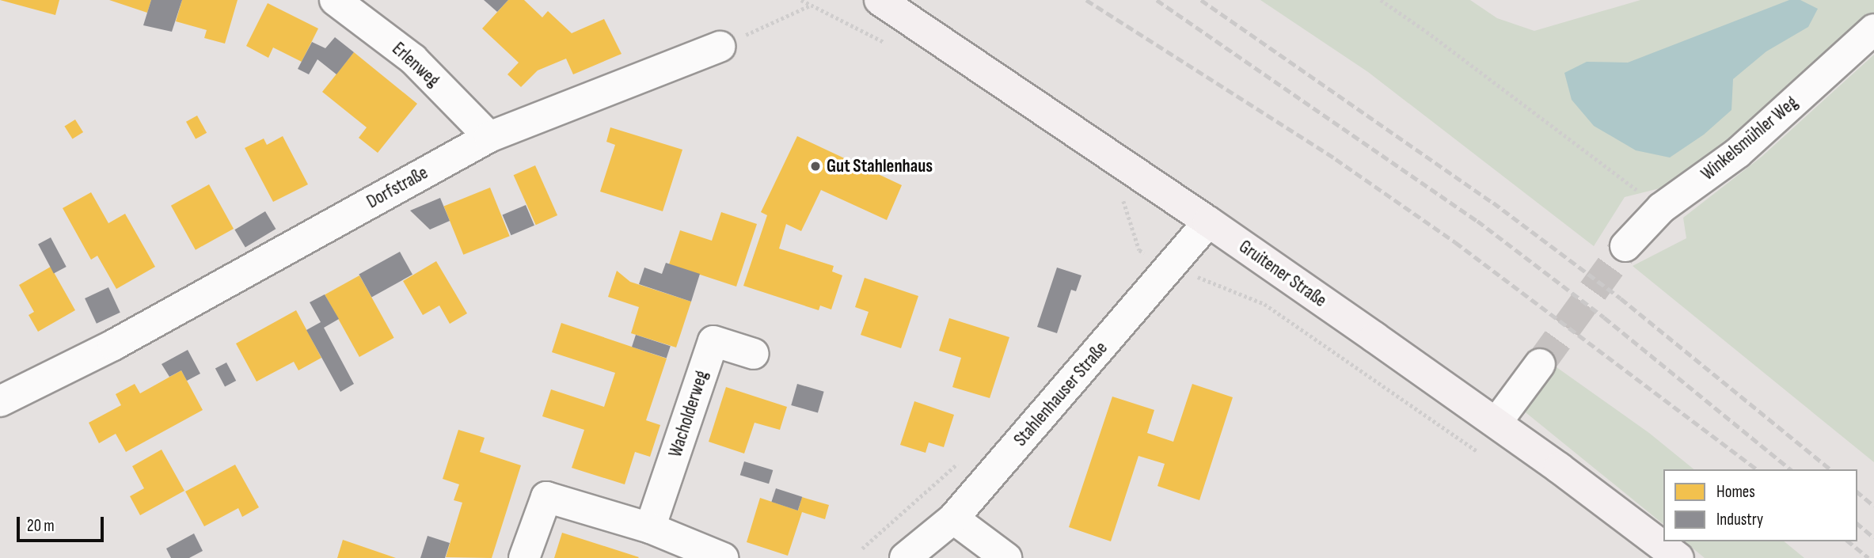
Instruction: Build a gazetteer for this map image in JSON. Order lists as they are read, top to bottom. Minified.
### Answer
{"streets":{"main road":["Gruitener Straße"],"street":["Erlenweg","Winkelsmühler Weg","Dorfstraße","Stahlenhauser Straße","Wacholderweg"]},"crossings":[["Erlenweg","Dorfstraße"],["Gruitener Straße","Stahlenhauser Straße"]],"places":["Gut Stahlenhaus"],"legend":["Homes","Industry"],"scale_bar":"20 m"}
